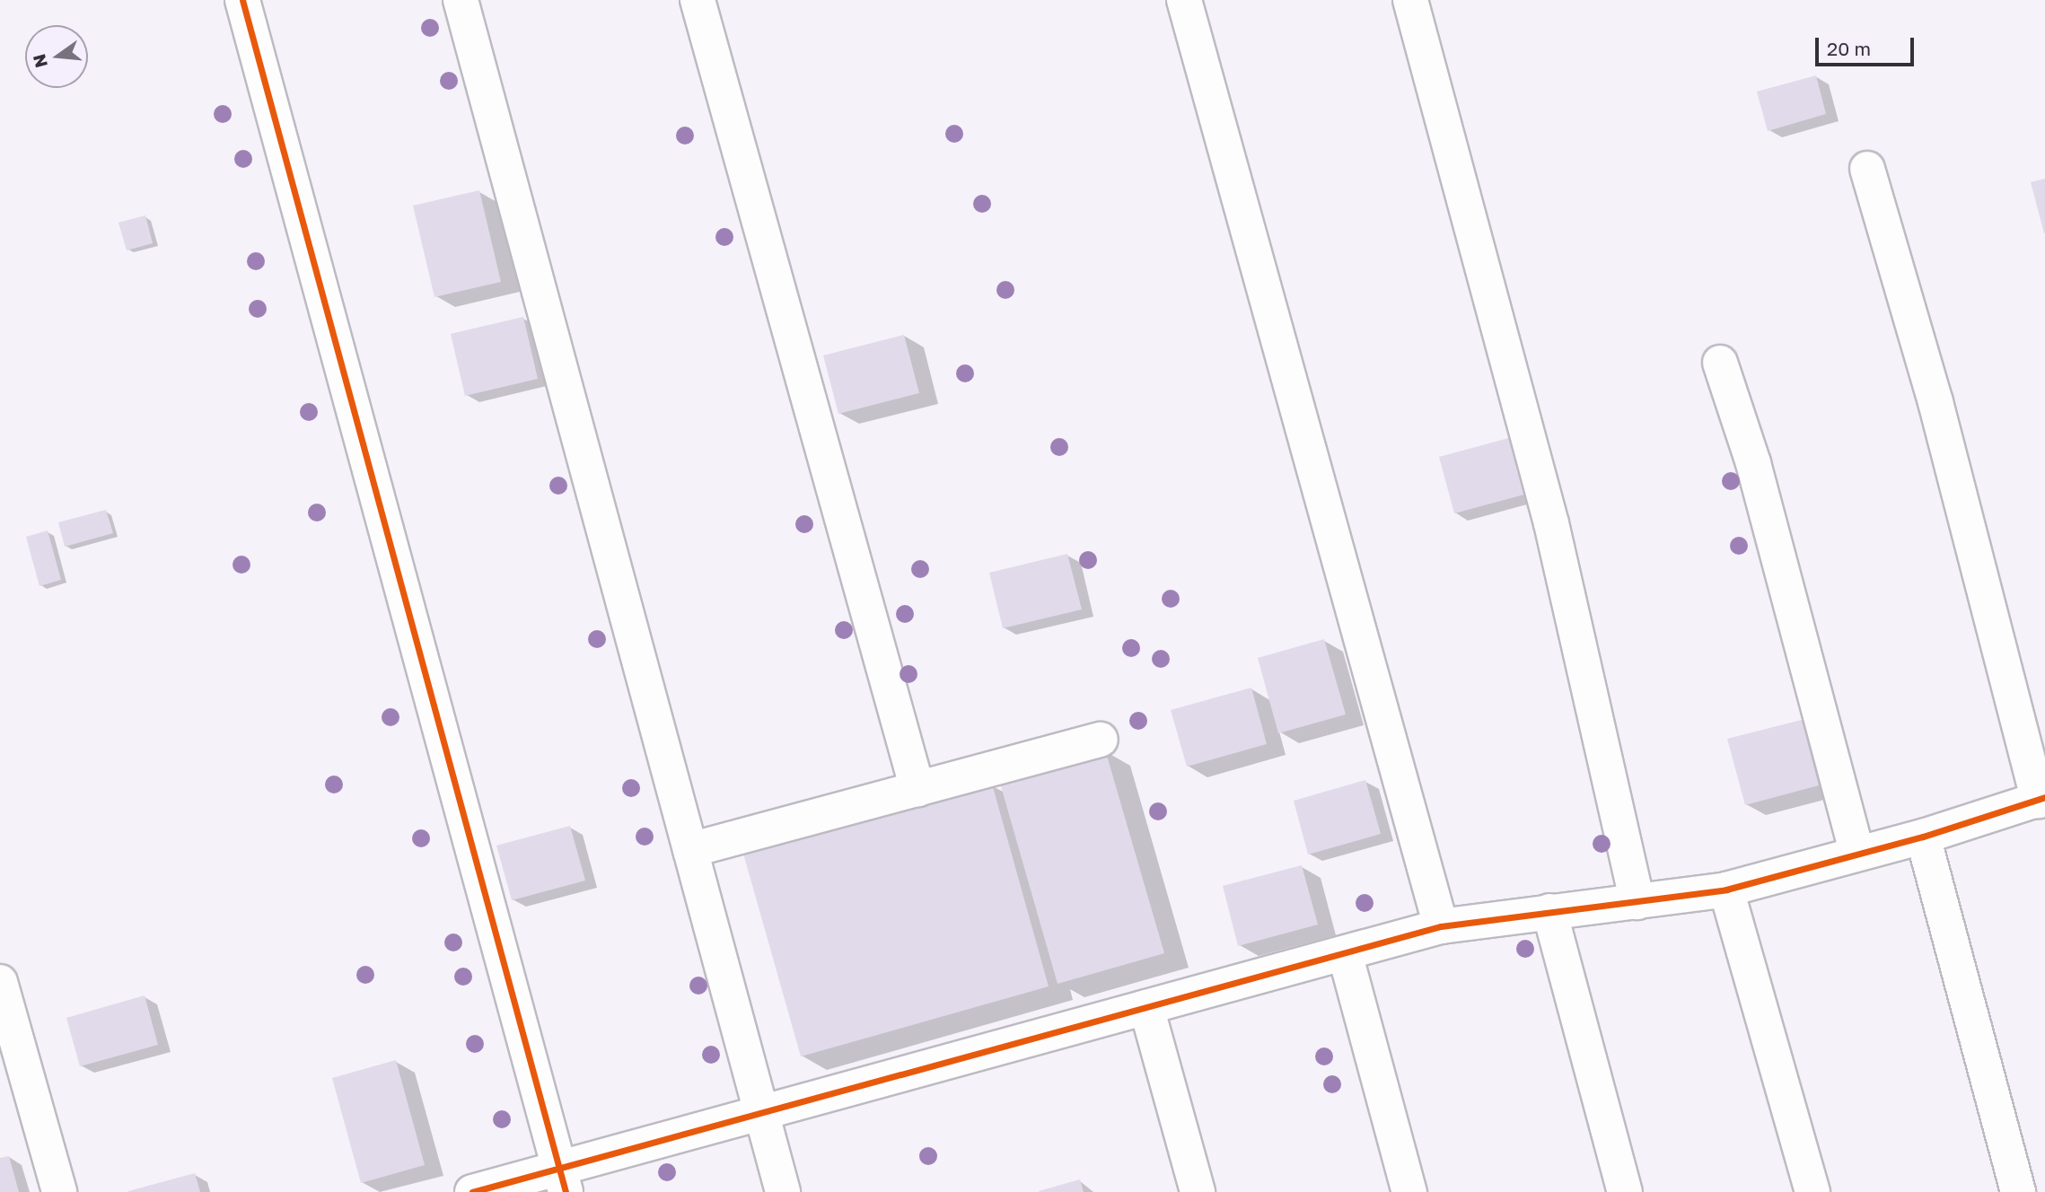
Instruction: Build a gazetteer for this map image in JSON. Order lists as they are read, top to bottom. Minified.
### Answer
{"scale_bar":"20 m","north":"left"}
